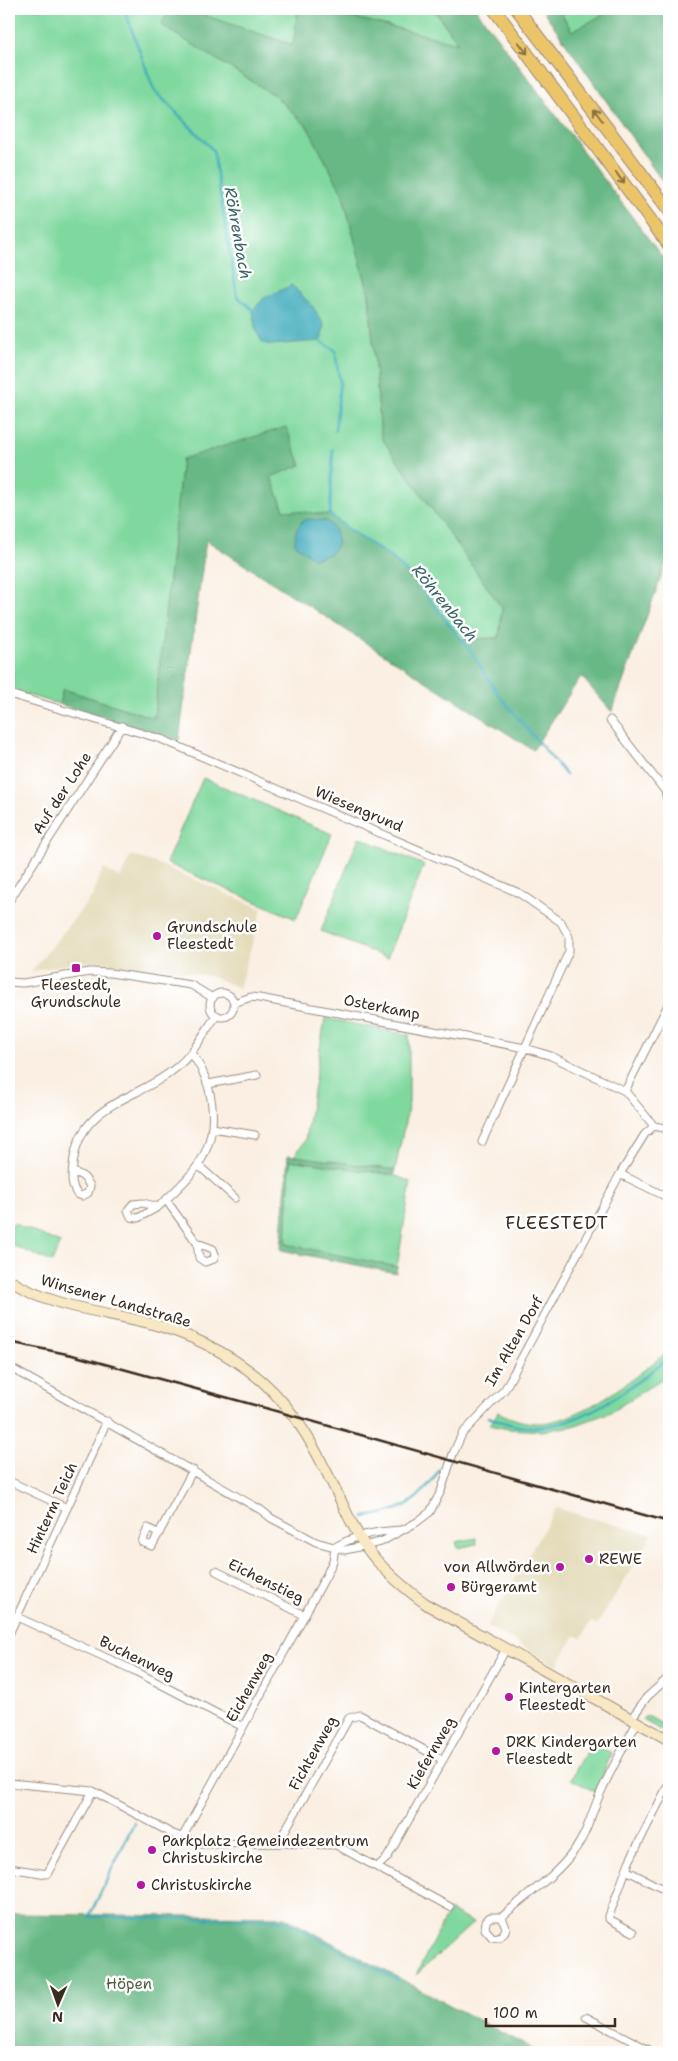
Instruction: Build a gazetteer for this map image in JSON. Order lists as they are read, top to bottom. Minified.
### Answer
{"streets":{"street":["Auf der Lohe","Wiesengrund","Osterkamp","Winsener Landstraße","Im Alten Dorf","Hinterm Teich","Eichenstieg","Buchenweg","Eichenweg","Fichtenweg","Kiefernweg"]},"crossings":[["Auf der Lohe","Wiesengrund"],["Wiesengrund","Osterkamp"],["Osterkamp","Im Alten Dorf"],["Winsener Landstraße","Im Alten Dorf"],["Winsener Landstraße","Kiefernweg"],["Hinterm Teich","Buchenweg"],["Eichenstieg","Eichenweg"],["Buchenweg","Eichenweg"],["Fichtenweg","Kiefernweg"]],"districts":["FLEESTEDT"],"water":["Röhrenbach"],"parks":["Höpen"],"places":{"other":["Grundschule Fleestedt","REWE","von Allwörden","Bürgeramt","Kintergarten Fleestedt","DRK Kindergarten Fleestedt","Parkplatz Gemeindezentrum Christuskirche","Christuskirche"],"transit":["Fleestedt, Grundschule"]},"scale_bar":"100 m","north":"bottom"}
